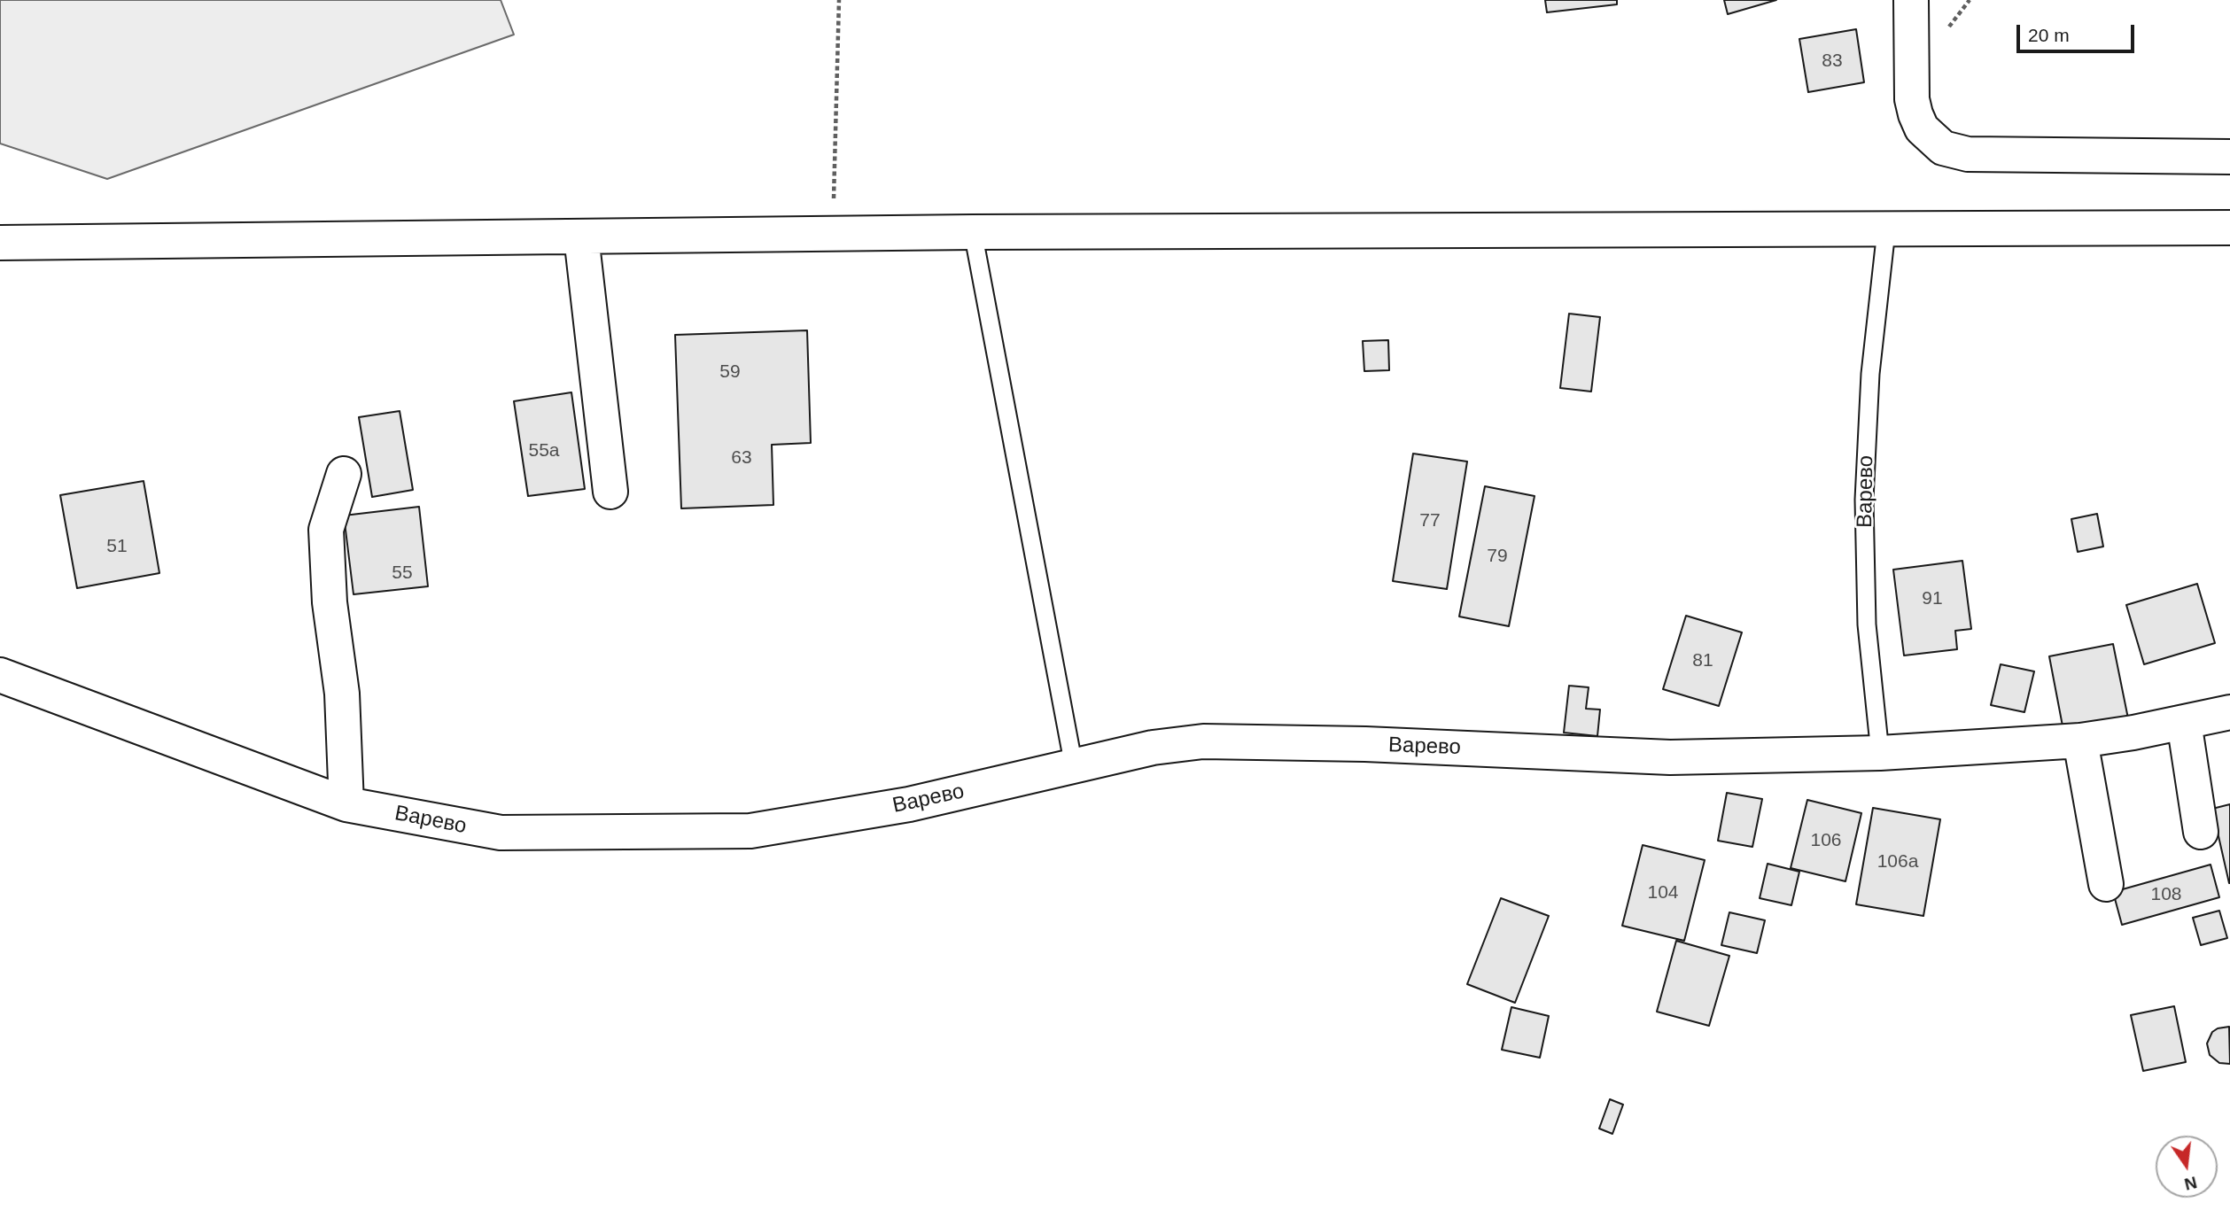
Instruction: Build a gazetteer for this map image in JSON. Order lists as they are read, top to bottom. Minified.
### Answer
{"streets":{"street":["Варево"]},"house_numbers":["83","59","55a","63","77","51","79","55","91","81","106","106a","104","108"],"scale_bar":"20 m","north":"bottom"}
